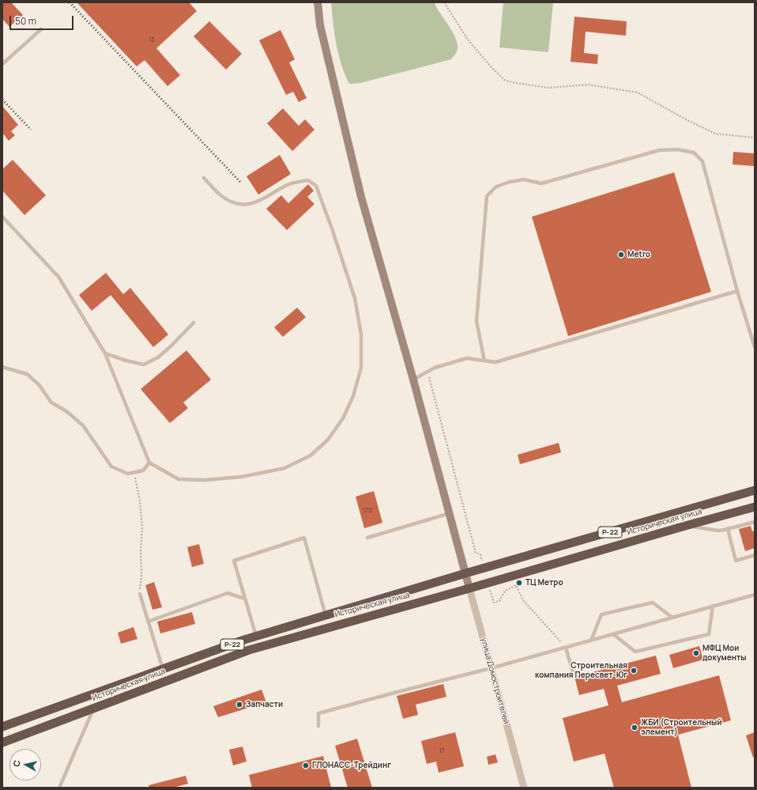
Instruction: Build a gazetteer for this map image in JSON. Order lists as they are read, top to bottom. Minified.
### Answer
{"streets":{"highway":["Историческая улица","Р-22"],"main road":["улица Домостроителей"]},"crossings":[["Историческая улица","улица Домостроителей"]],"places":["Metro","ТЦ Метро","МФЦ Мои документы","Строительная компания Пересвет-Юг","Запчасти","ЖБИ (Строительный элемент)","ГЛОНАСС-Трейдинг"],"house_numbers":["13","170","17"],"scale_bar":"50 m","north":"left"}
